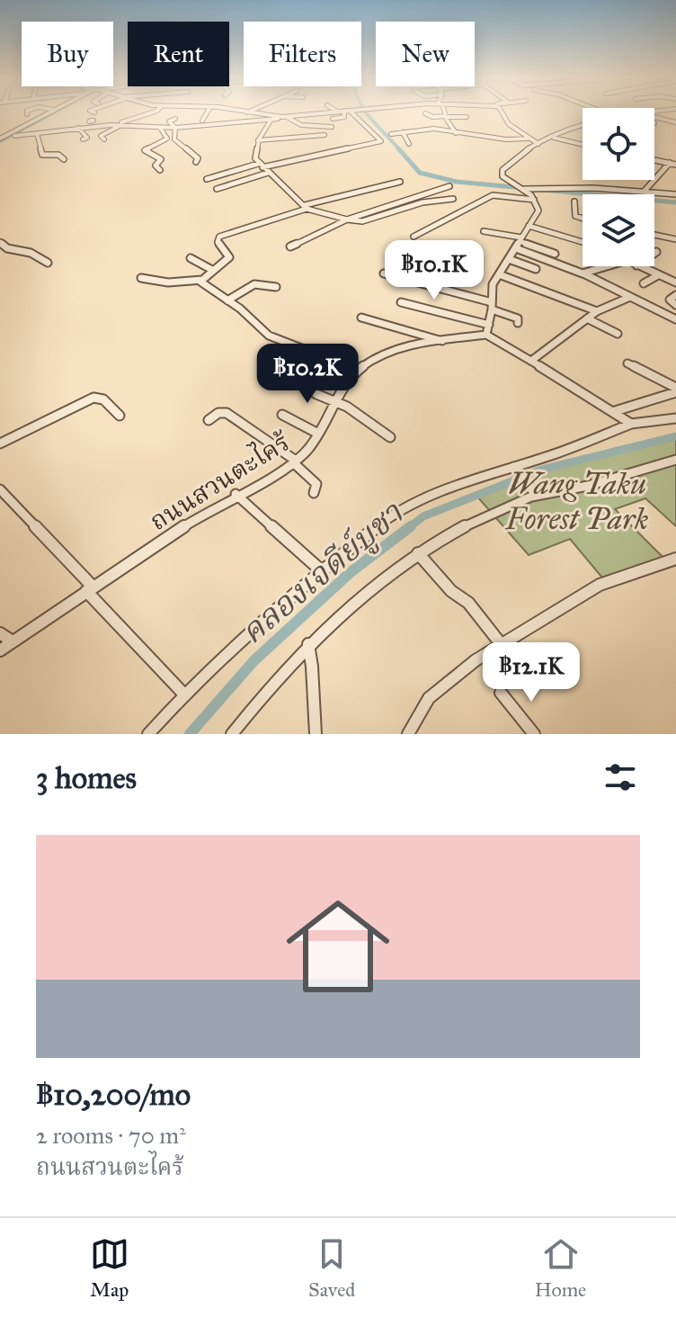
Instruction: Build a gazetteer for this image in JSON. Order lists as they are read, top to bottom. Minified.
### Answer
{"streets":{"street":["ถนนสวนตะไคร้"]},"water":["คลองเจดีย์บูชา"],"parks":["Wang Taku Forest Park"],"page":{"chip":["Buy","Rent","Filters","New"],"price":["฿10.1K","฿10.2K","฿12.1K"],"heading":"3 homes","list":[{"name":"฿10,200/mo","note":"2 rooms · 70 m² · ถนนสวนตะไคร้"}],"tabs":["Map","Saved","Home"]}}
